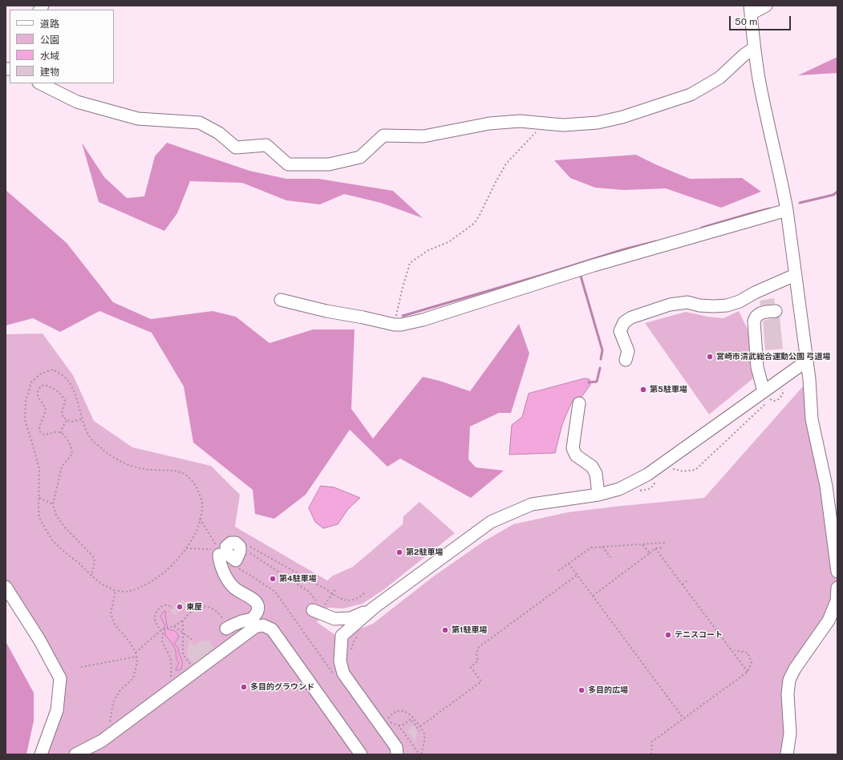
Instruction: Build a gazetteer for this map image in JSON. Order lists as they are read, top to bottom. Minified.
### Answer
{"places":["宮崎市清武総合運動公園 弓道場","第5駐車場","第2駐車場","第4駐車場","東屋","第1駐車場","テニスコート","多目的グラウンド","多目的広場"],"legend":["道路","公園","水域","建物"],"scale_bar":"50 m"}
